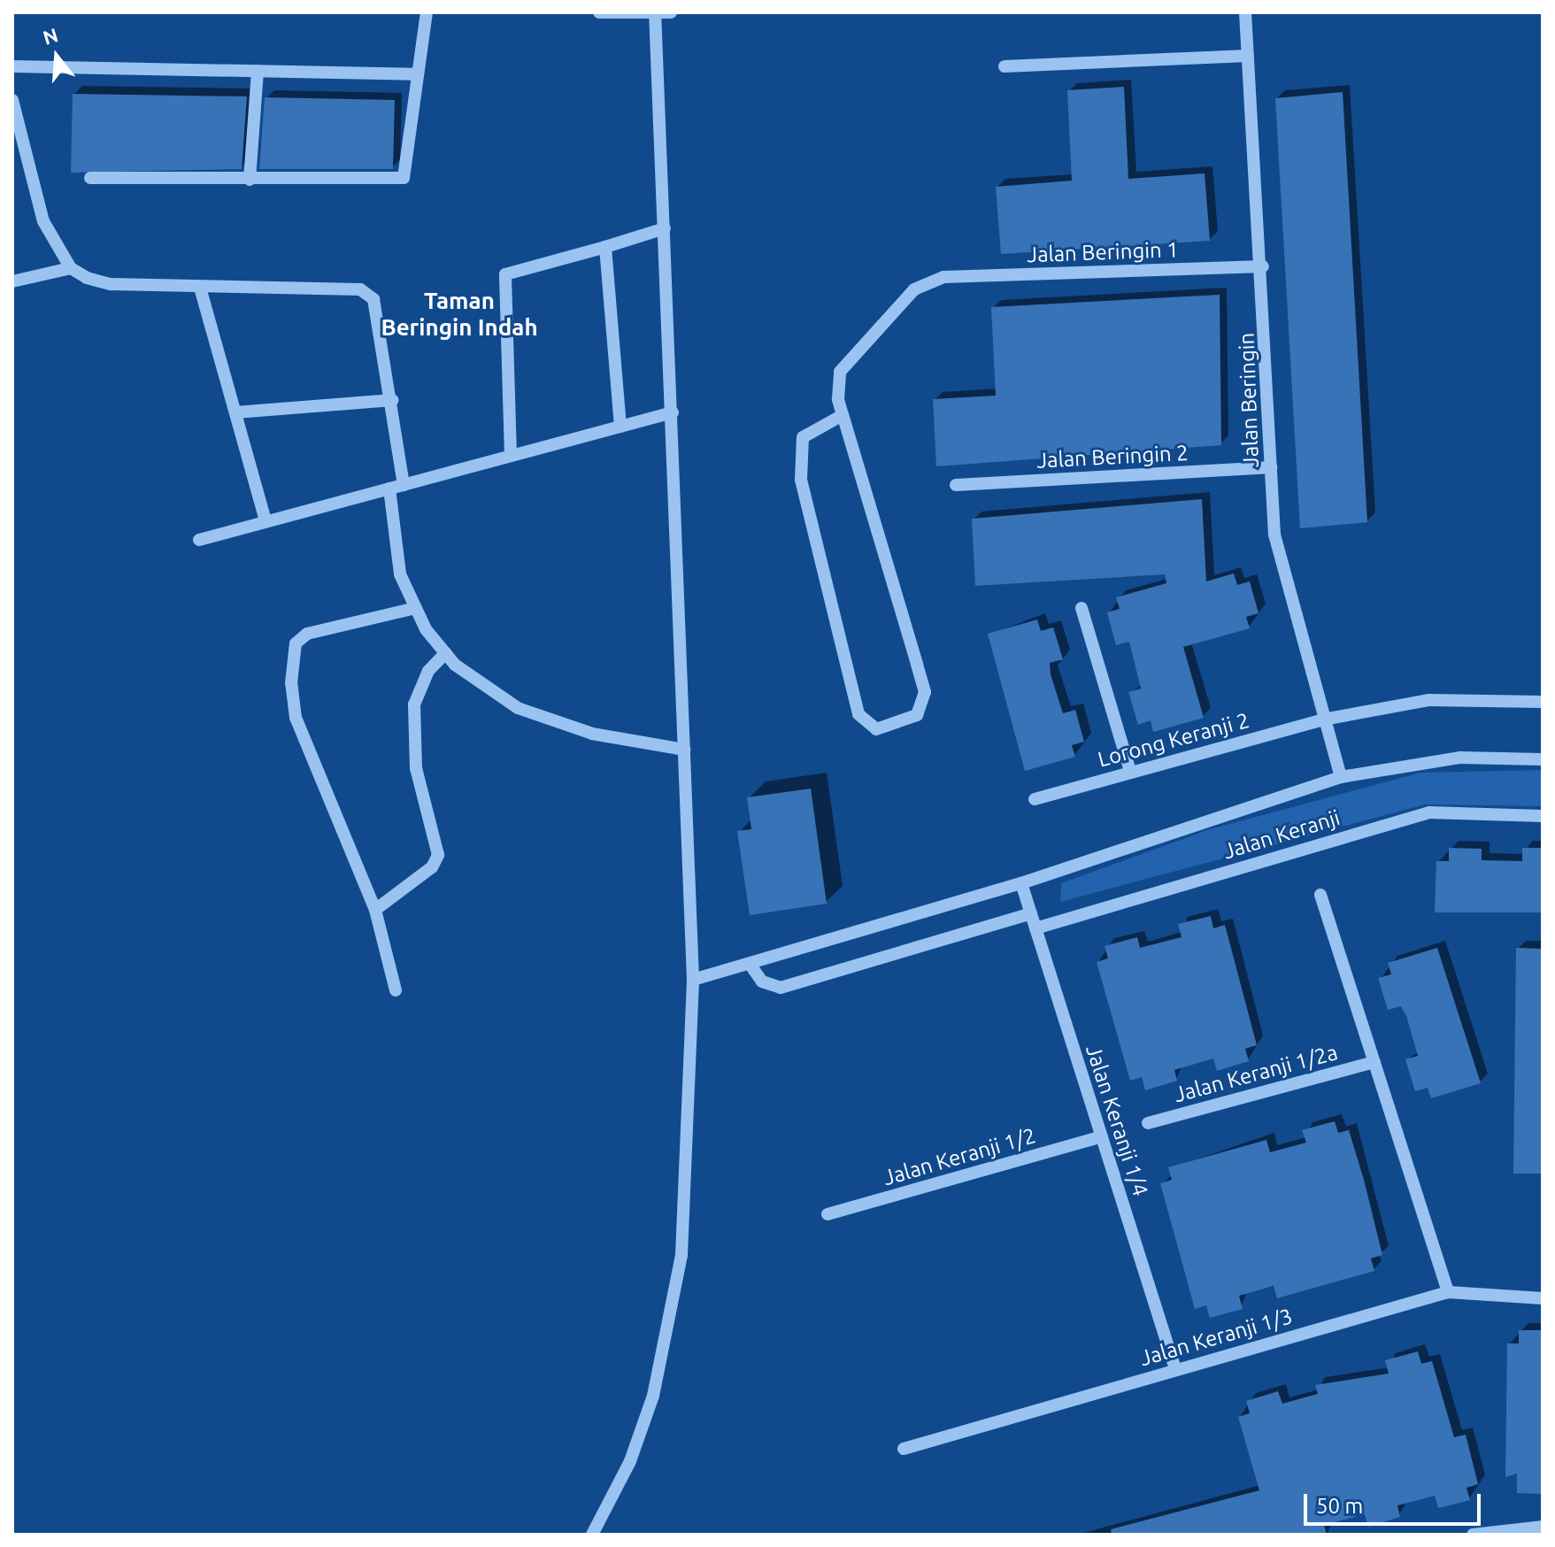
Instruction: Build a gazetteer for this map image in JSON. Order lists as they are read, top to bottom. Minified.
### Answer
{"streets":{"street":["Jalan Beringin 1","Jalan Beringin","Jalan Beringin 2","Lorong Keranji 2","Jalan Keranji","Jalan Keranji 1/2a","Jalan Keranji 1/4","Jalan Keranji 1/2","Jalan Keranji 1/3"]},"crossings":[["Jalan Beringin 1","Jalan Beringin"],["Jalan Beringin","Jalan Beringin 2"],["Jalan Beringin","Lorong Keranji 2"],["Jalan Keranji","Jalan Keranji 1/4"],["Jalan Keranji 1/4","Jalan Keranji 1/2"],["Jalan Keranji 1/4","Jalan Keranji 1/3"]],"districts":["Taman Beringin Indah"],"scale_bar":"50 m","north":"top"}
